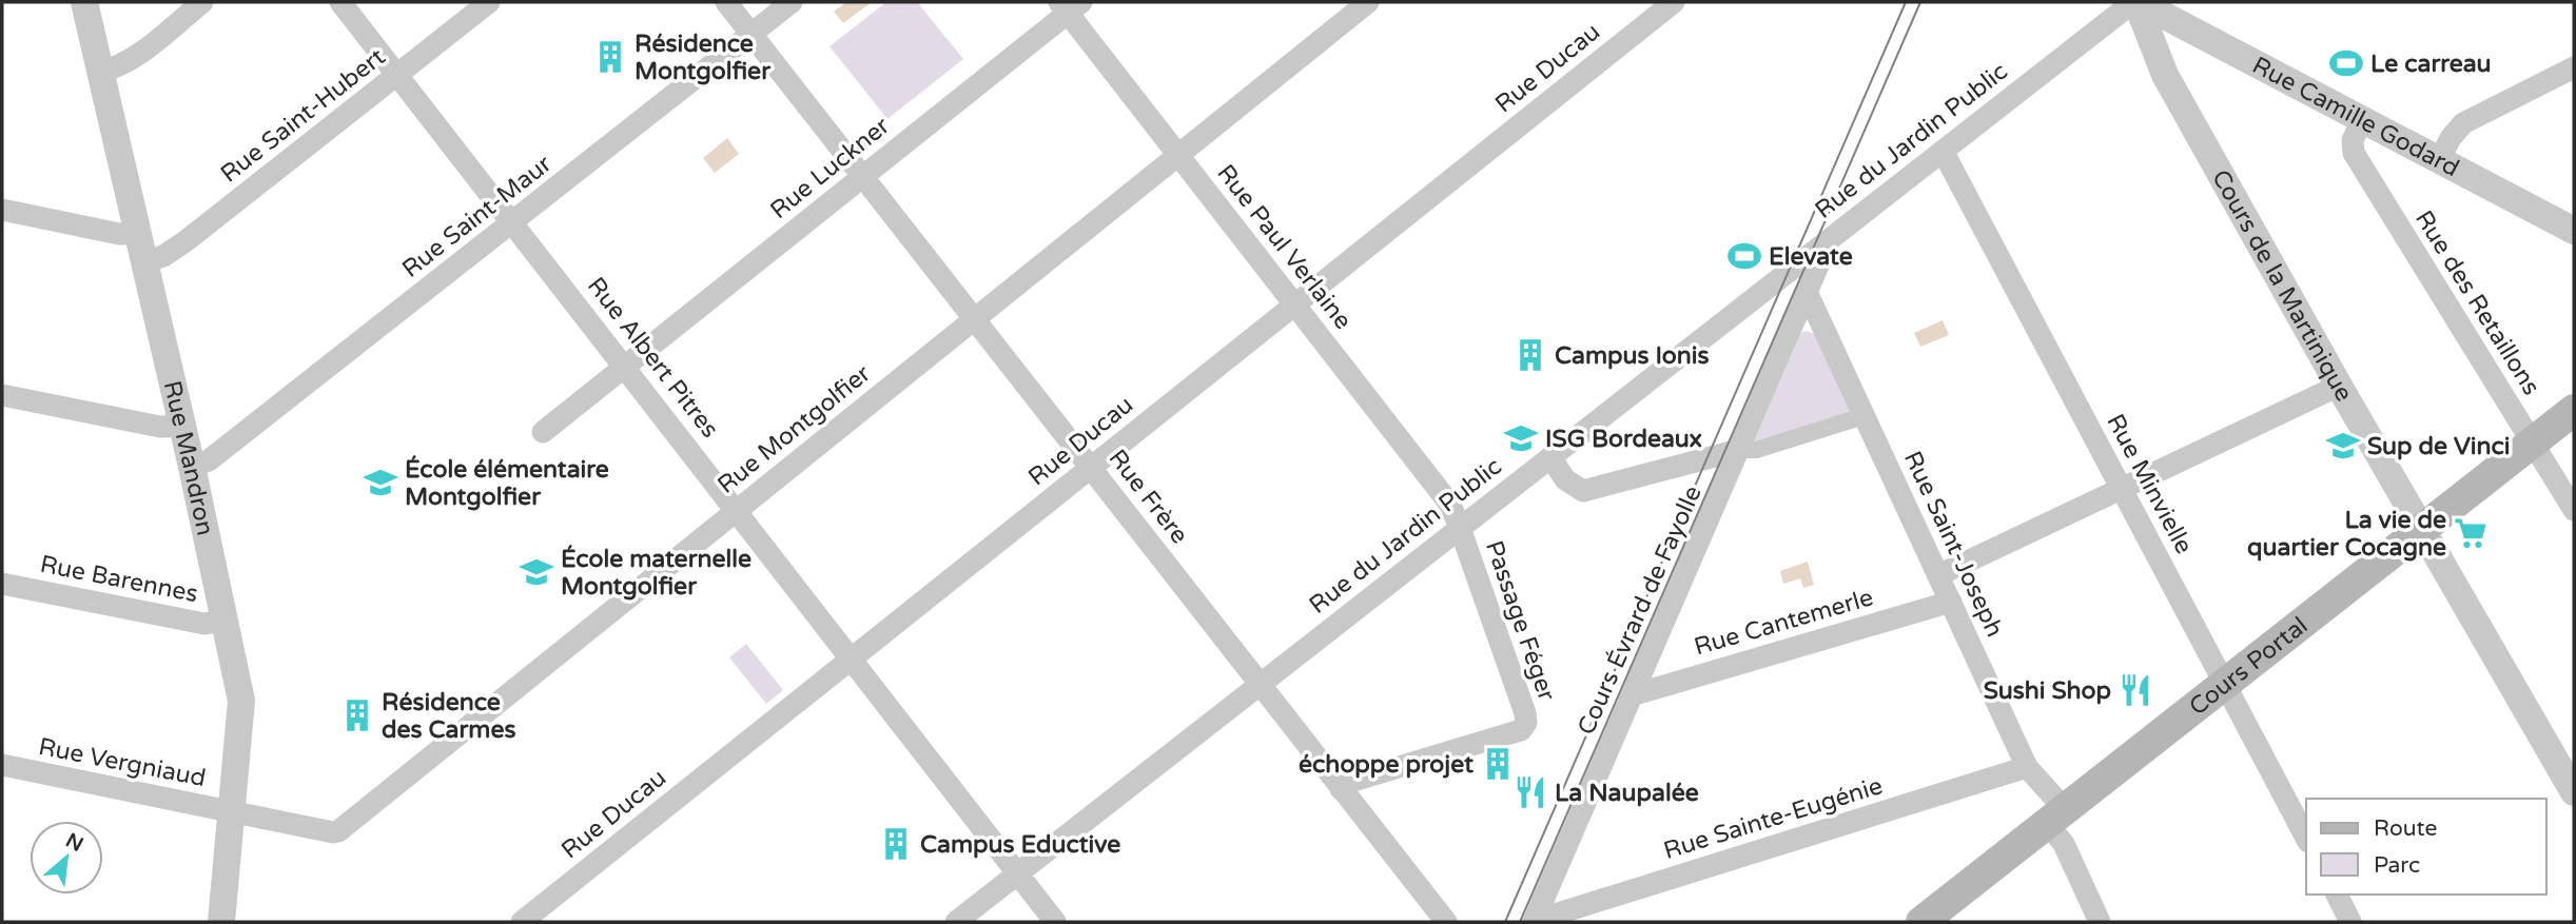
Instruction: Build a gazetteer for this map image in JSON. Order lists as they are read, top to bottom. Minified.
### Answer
{"streets":{"main road":["Cours Portal"],"street":["Rue Ducau","Rue Saint-Hubert","Rue Camille Godard","Rue du Jardin Public","Rue Luckner","Rue Saint-Maur","Rue Paul Verlaine","Cours de la Martinique","Rue des Retaillons","Rue Albert Pitres","Rue Montgolfier","Rue Mandron","Rue Minvielle","Rue Frère","Rue Saint-Joseph","Rue Barennes","Cours Évrard de Fayolle","Passage Féger","Rue Cantemerle","Rue Vergniaud","Rue Sainte-Eugénie"]},"crossings":[["Rue Ducau","Rue Paul Verlaine"],["Rue Ducau","Rue Albert Pitres"],["Rue Ducau","Rue Frère"],["Rue Saint-Hubert","Rue Albert Pitres"],["Rue Saint-Hubert","Rue Mandron"],["Rue Camille Godard","Rue du Jardin Public"],["Rue Camille Godard","Cours de la Martinique"],["Rue Camille Godard","Rue des Retaillons"],["Rue du Jardin Public","Rue Paul Verlaine"],["Rue du Jardin Public","Cours de la Martinique"],["Rue du Jardin Public","Rue Albert Pitres"],["Rue du Jardin Public","Rue Minvielle"],["Rue du Jardin Public","Rue Frère"],["Rue du Jardin Public","Cours Évrard de Fayolle"],["Rue du Jardin Public","Passage Féger"],["Rue Luckner","Rue Paul Verlaine"],["Rue Luckner","Rue Albert Pitres"],["Rue Luckner","Rue Frère"],["Rue Saint-Maur","Rue Albert Pitres"],["Rue Saint-Maur","Rue Mandron"],["Rue Saint-Maur","Rue Frère"],["Rue Paul Verlaine","Rue Montgolfier"],["Rue Paul Verlaine","Passage Féger"],["Cours de la Martinique","Cours Portal"],["Rue des Retaillons","Cours Portal"],["Rue Albert Pitres","Rue Montgolfier"],["Rue Montgolfier","Rue Mandron"],["Rue Montgolfier","Rue Frère"],["Rue Montgolfier","Rue Vergniaud"],["Rue Mandron","Rue Barennes"],["Rue Mandron","Rue Vergniaud"],["Rue Minvielle","Cours Portal"],["Rue Frère","Passage Féger"],["Rue Saint-Joseph","Cours Évrard de Fayolle"],["Rue Saint-Joseph","Rue Cantemerle"],["Rue Saint-Joseph","Cours Portal"],["Rue Saint-Joseph","Rue Sainte-Eugénie"],["Cours Évrard de Fayolle","Rue Cantemerle"],["Cours Évrard de Fayolle","Rue Sainte-Eugénie"]],"places":{"building":["Résidence Montgolfier","Campus Ionis","Résidence des Carmes","échoppe projet","Campus Eductive"],"sports":["Le carreau","Elevate"],"school or university":["ISG Bordeaux","Sup de Vinci","École élémentaire Montgolfier","École maternelle Montgolfier"],"supermarket":["La vie de quartier Cocagne"],"restaurant":["Sushi Shop","La Naupalée"]},"legend":["Route","Parc"],"north":"top right"}
